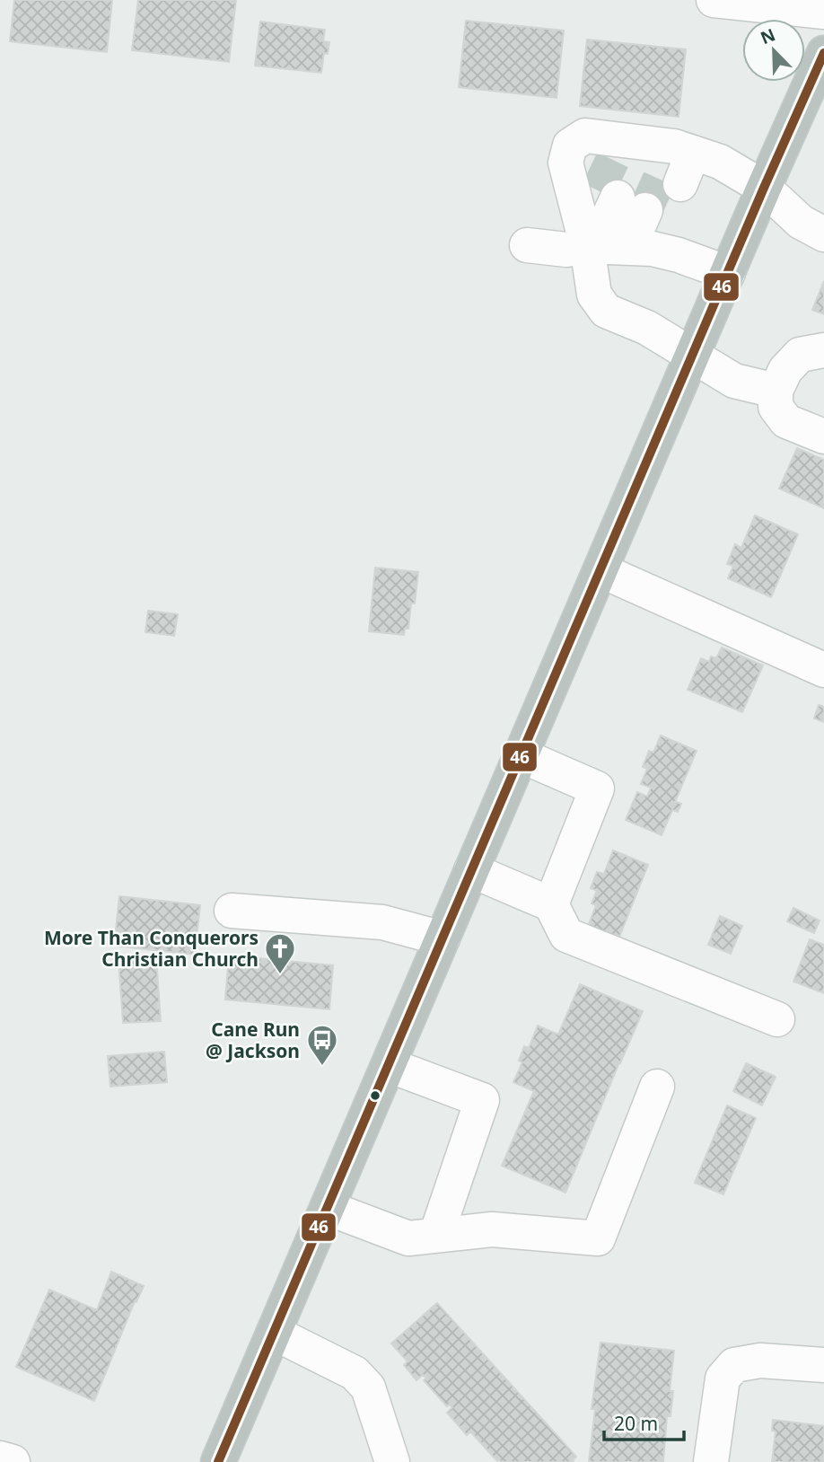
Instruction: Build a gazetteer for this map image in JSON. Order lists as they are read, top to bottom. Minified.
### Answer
{"places":{"church":["More Than Conquerors Christian Church"],"bus stop":["Cane Run @ Jackson"]},"lines":["transit line 46"],"scale_bar":"20 m","north":"top left"}
